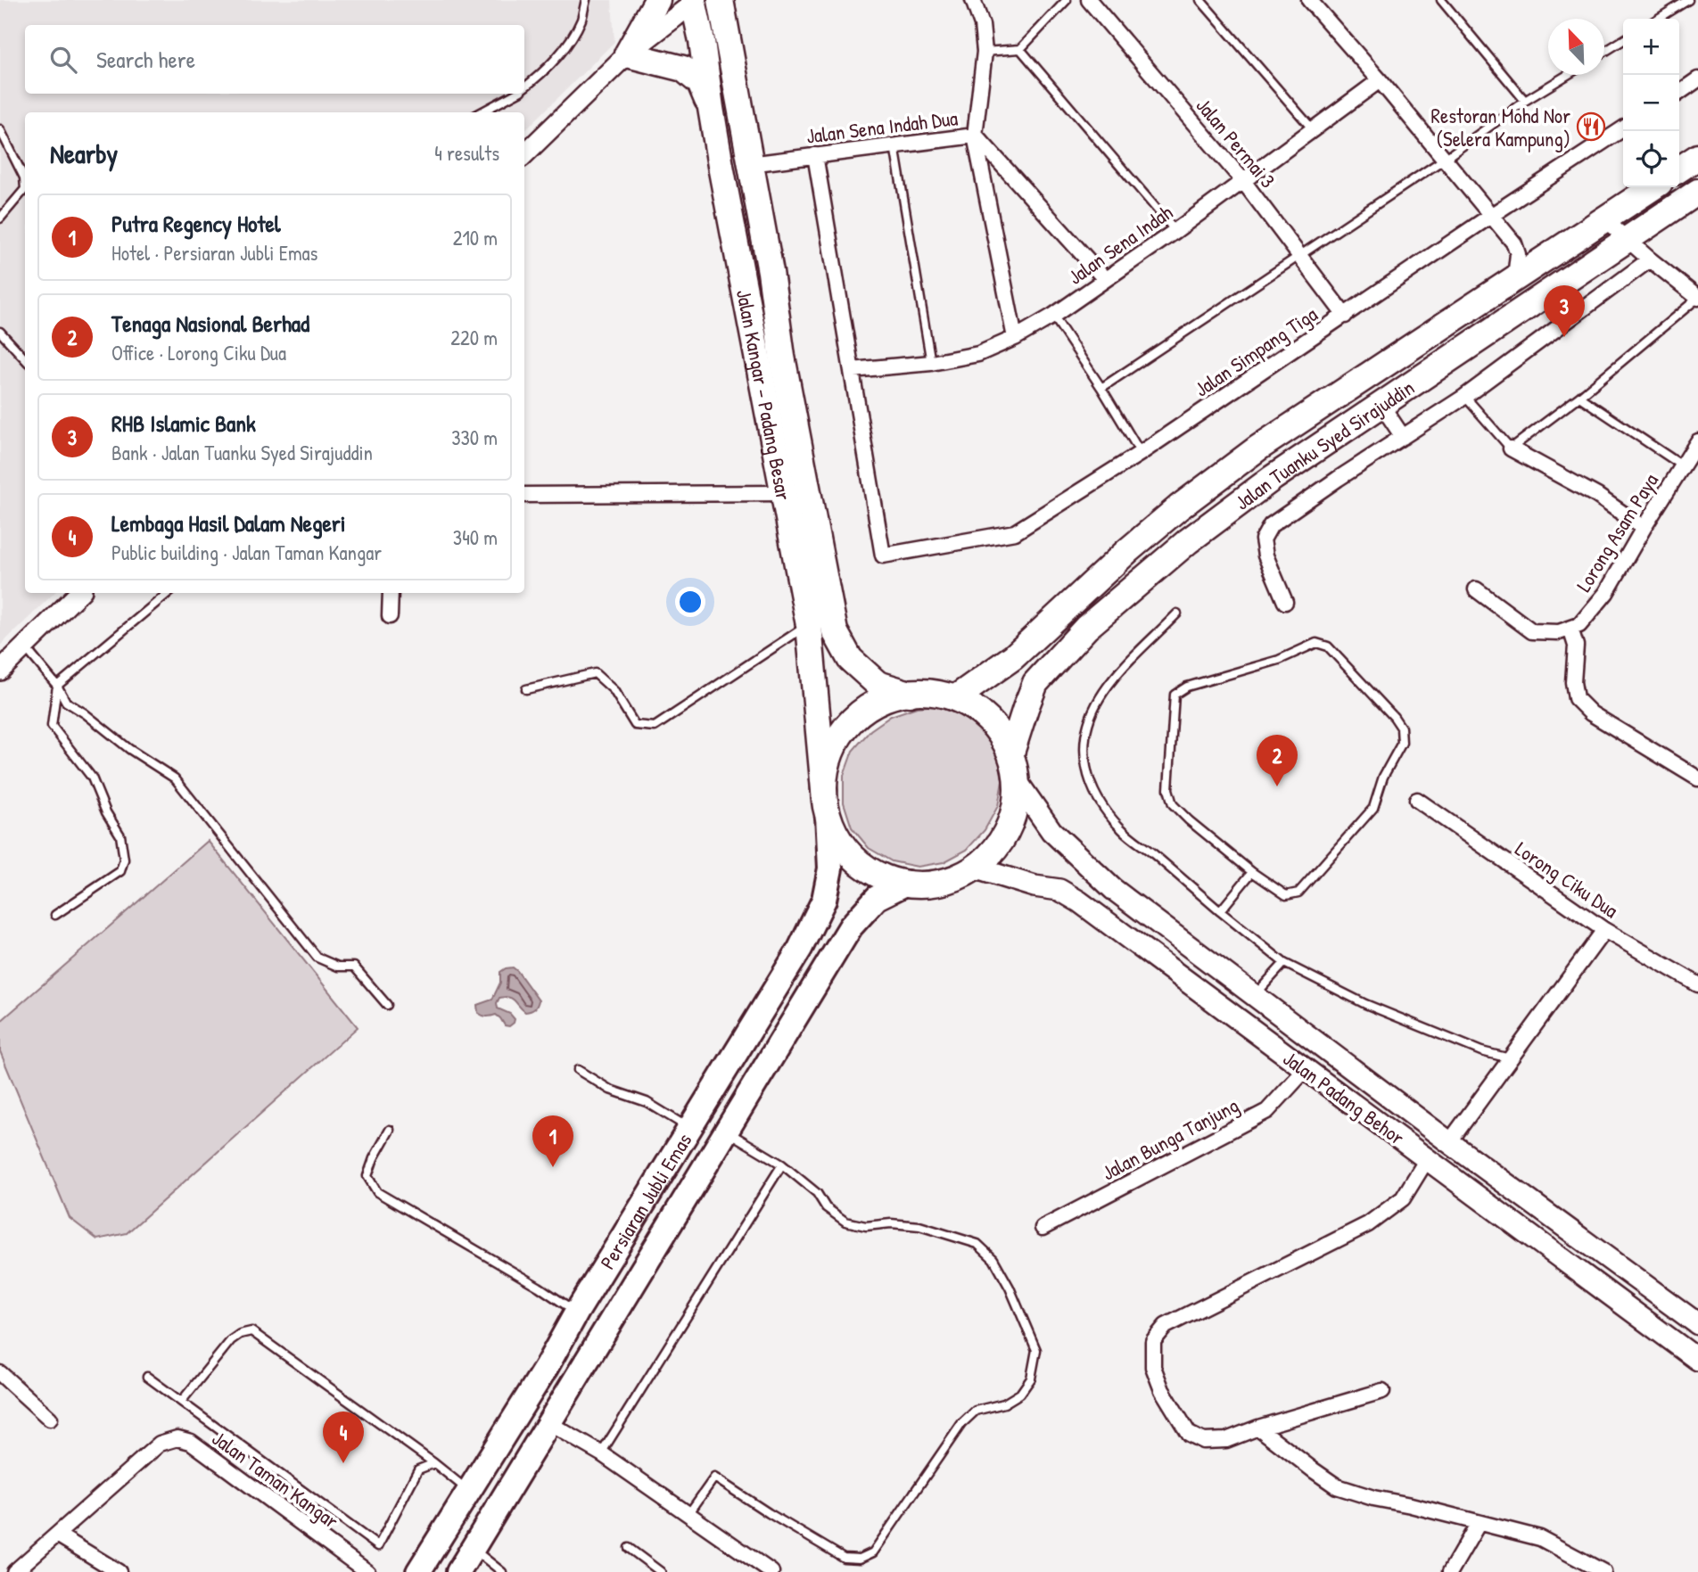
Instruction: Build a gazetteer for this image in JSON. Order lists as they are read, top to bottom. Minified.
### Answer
{"streets":{"highway":["Jalan Kangar – Padang Besar","Jalan Tuanku Syed Sirajuddin"],"main road":["Jalan Padang Behor","Persiaran Jubli Emas"],"street":["Jalan Sena Indah Dua","Jalan Permai 3","Jalan Sena Indah","Jalan Simpang Tiga","Lorong Asam Paya","Lorong Ciku Dua","Jalan Bunga Tanjung","Jalan Taman Kangar"]},"crossings":[["Jalan Sena Indah Dua","Jalan Sena Indah"],["Jalan Sena Indah Dua","Jalan Kangar – Padang Besar"],["Jalan Permai 3","Jalan Sena Indah"],["Jalan Permai 3","Jalan Simpang Tiga"],["Jalan Sena Indah","Jalan Simpang Tiga"],["Jalan Kangar – Padang Besar","Jalan Tuanku Syed Sirajuddin"],["Jalan Kangar – Padang Besar","Jalan Padang Behor"],["Jalan Kangar – Padang Besar","Persiaran Jubli Emas"],["Jalan Tuanku Syed Sirajuddin","Jalan Padang Behor"],["Jalan Tuanku Syed Sirajuddin","Persiaran Jubli Emas"],["Jalan Padang Behor","Jalan Bunga Tanjung"],["Jalan Padang Behor","Persiaran Jubli Emas"]],"places":{"restaurant":["Restoran Mohd Nor (Selera Kampung)"]},"north":"top left","page":{"map_buttons":["+","−"],"search":"Search here","heading":["Nearby","4 results"],"list":[{"mark":"1","name":"Putra Regency Hotel","note":"Hotel · Persiaran Jubli Emas","value":"210 m"},{"mark":"2","name":"Tenaga Nasional Berhad","note":"Office · Lorong Ciku Dua","value":"220 m"},{"mark":"3","name":"RHB Islamic Bank","note":"Bank · Jalan Tuanku Syed Sirajuddin","value":"330 m"},{"mark":"4","name":"Lembaga Hasil Dalam Negeri","note":"Public building · Jalan Taman Kangar","value":"340 m"}],"pins":["3","2","1","4"]}}
